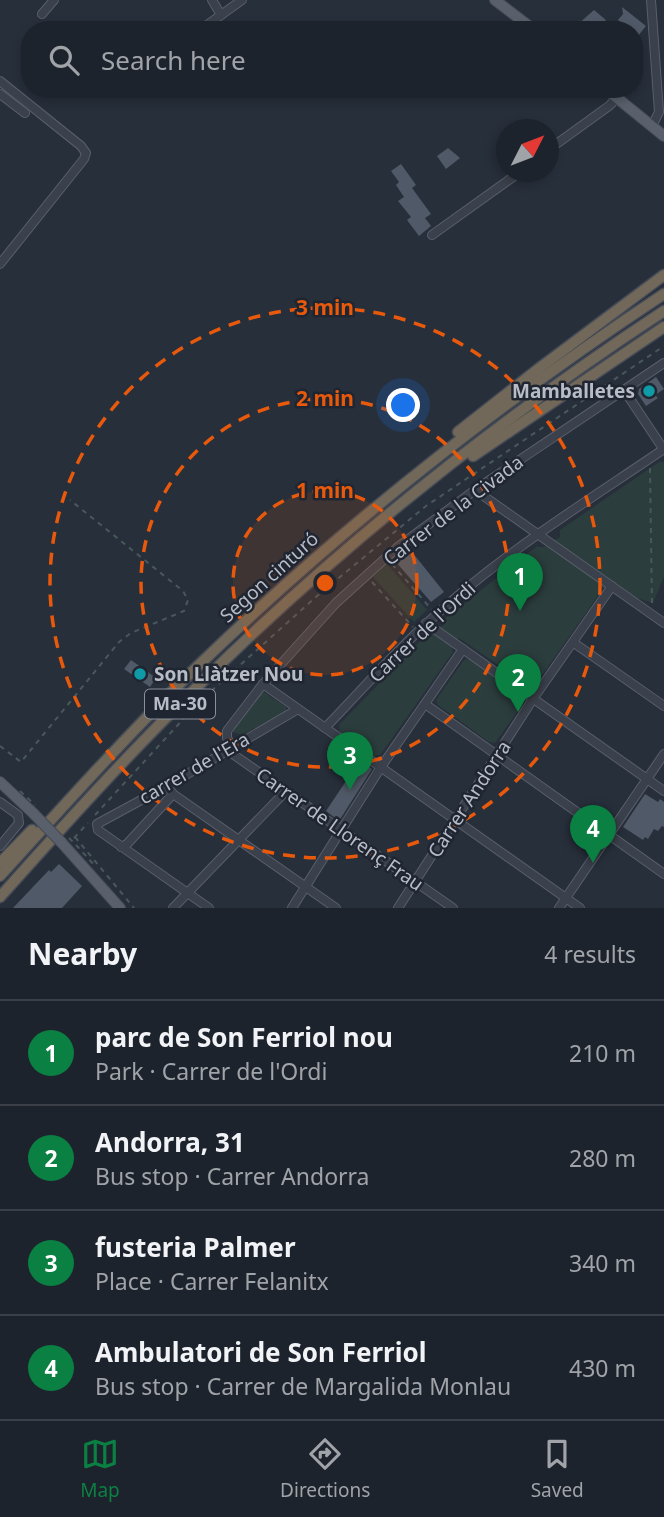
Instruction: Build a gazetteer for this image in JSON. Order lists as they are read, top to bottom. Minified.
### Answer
{"streets":{"highway":["Segon cinturó","Ma-30"],"street":["Carrer de la Civada","Carrer de l'Ordi","carrer de l'Era","Carrer Andorra","Carrer de Llorenç Frau"]},"crossings":[["Carrer de la Civada","carrer de l'Era"],["Carrer de la Civada","Carrer de Llorenç Frau"],["Segon cinturó","Ma-30"],["carrer de l'Era","Carrer de Llorenç Frau"],["Carrer Andorra","Carrer de Llorenç Frau"]],"places":["Mamballetes","Son Llàtzer Nou"],"north":"top right","page":{"search":"Search here","pins":["1","2","3","4"],"heading":["Nearby","4 results"],"list":[{"mark":"1","name":"parc de Son Ferriol nou","note":"Park · Carrer de l'Ordi","value":"210 m"},{"mark":"2","name":"Andorra, 31","note":"Bus stop · Carrer Andorra","value":"280 m"},{"mark":"3","name":"fusteria Palmer","note":"Place · Carrer Felanitx","value":"340 m"},{"mark":"4","name":"Ambulatori de Son Ferriol","note":"Bus stop · Carrer de Margalida Monlau","value":"430 m"}],"nav":["Map","Directions","Saved"]},"rings":["3 min","2 min","1 min"]}
